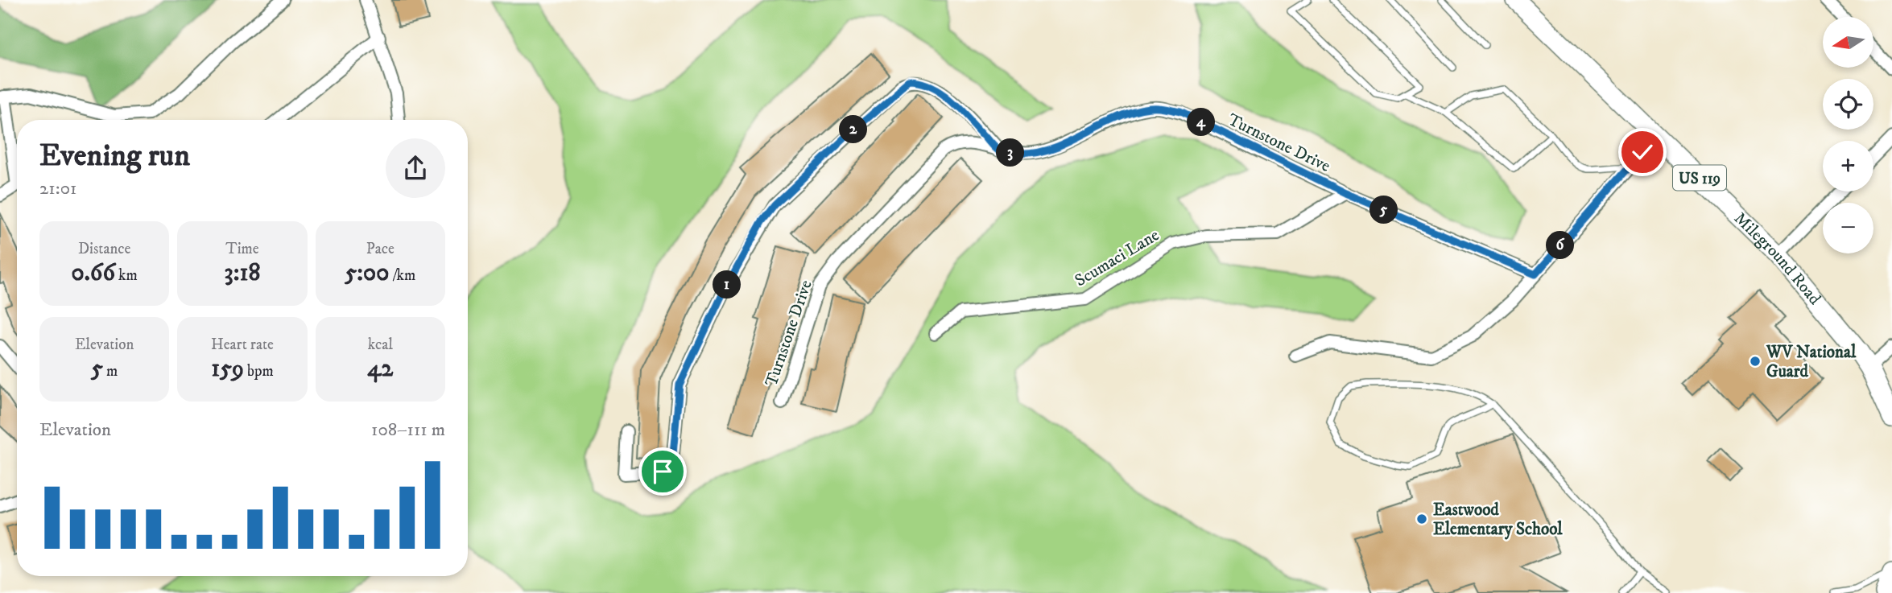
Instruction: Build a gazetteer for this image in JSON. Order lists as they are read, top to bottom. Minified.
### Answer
{"streets":{"main road":["US 119","Mileground Road"],"street":["Turnstone Drive","Scumaci Lane"]},"crossings":[["Turnstone Drive","Scumaci Lane"]],"places":["WV National Guard","Eastwood Elementary School"],"north":"left","page":{"map_buttons":["+","−"],"pins":["4","2","3","5","6","1"],"heading":["Evening run","21:01"],"stats":[["Distance","0.66 km"],["Time","3:18"],["Pace","5:00 /km"],["Elevation","5 m"],["Heart rate","159 bpm"],["kcal","42"]],"chart":["Elevation","108–111 m"]}}
